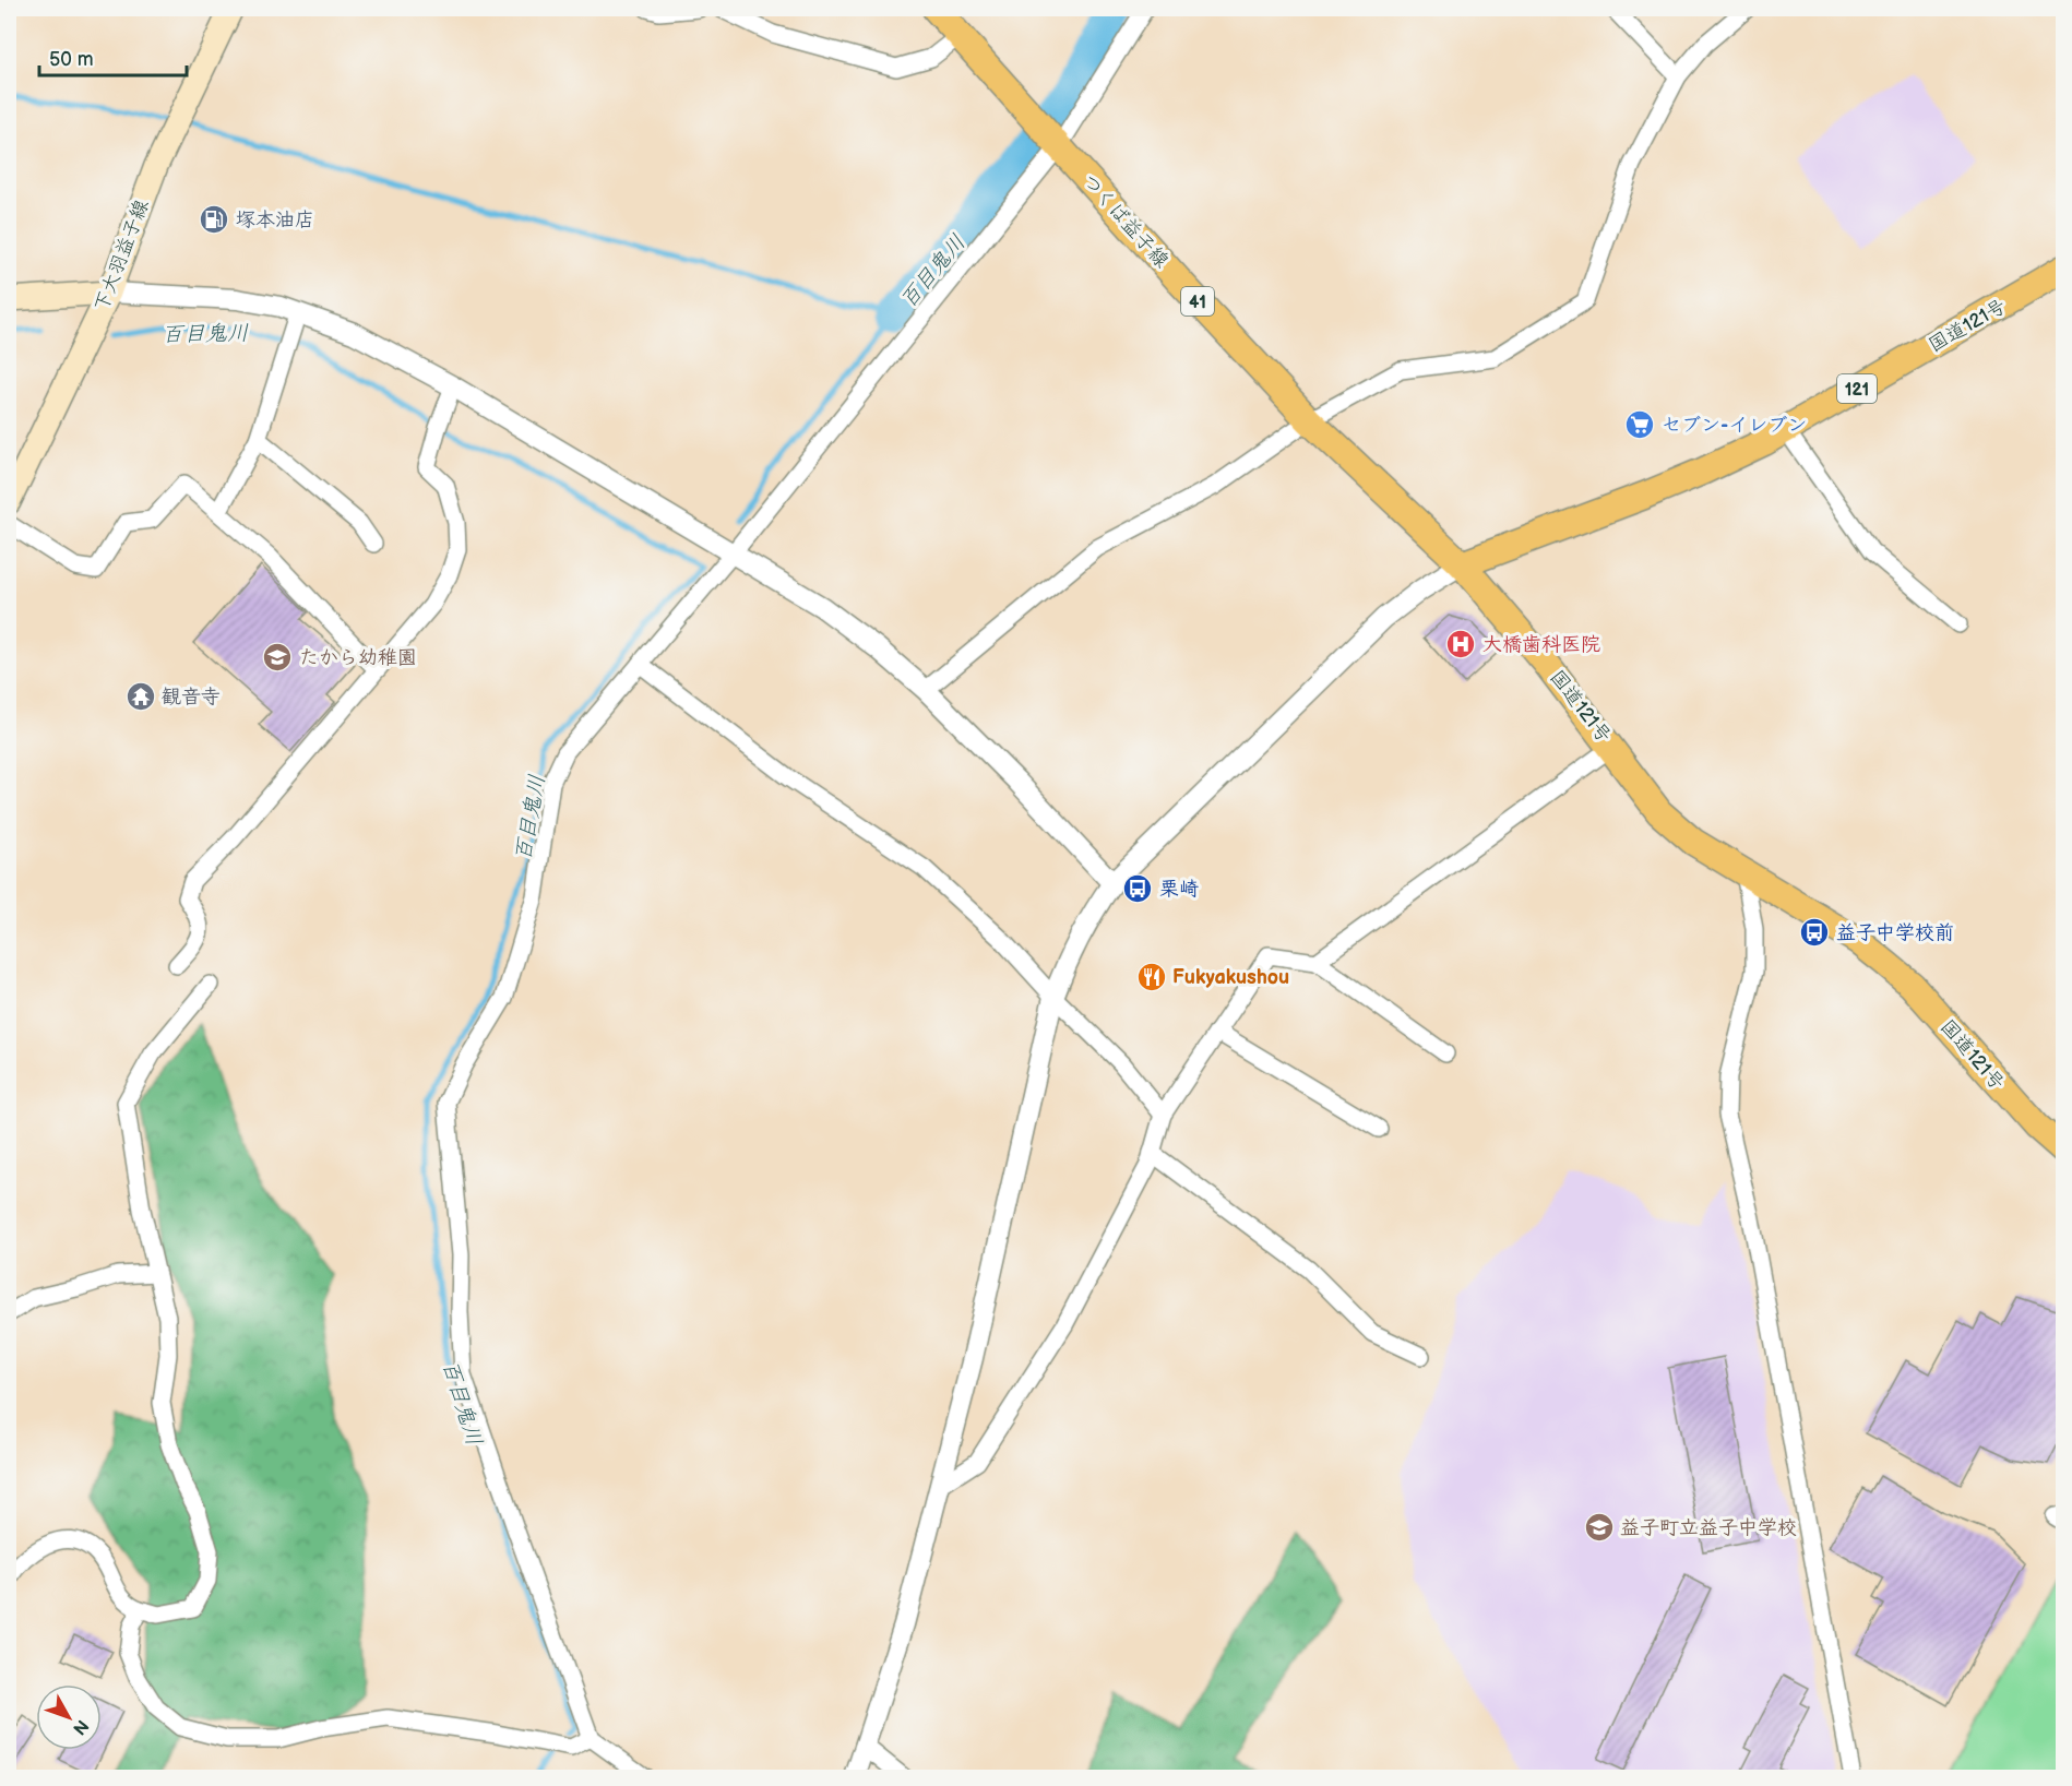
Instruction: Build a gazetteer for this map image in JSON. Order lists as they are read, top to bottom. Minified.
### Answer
{"streets":{"main road":["つくば益子線","下大羽益子線","41","国道121号","121"]},"crossings":[["つくば益子線","国道121号"]],"water":["百目鬼川"],"places":{"fuel station":["塚本油店"],"supermarket":["セブン-イレブン"],"hospital":["大橋歯科医院"],"school or university":["たから幼稚園","益子町立益子中学校"],"temple":["観音寺"],"bus stop":["栗崎","益子中学校前"],"restaurant":["Fukyakushou"]},"scale_bar":"50 m","north":"bottom right"}
